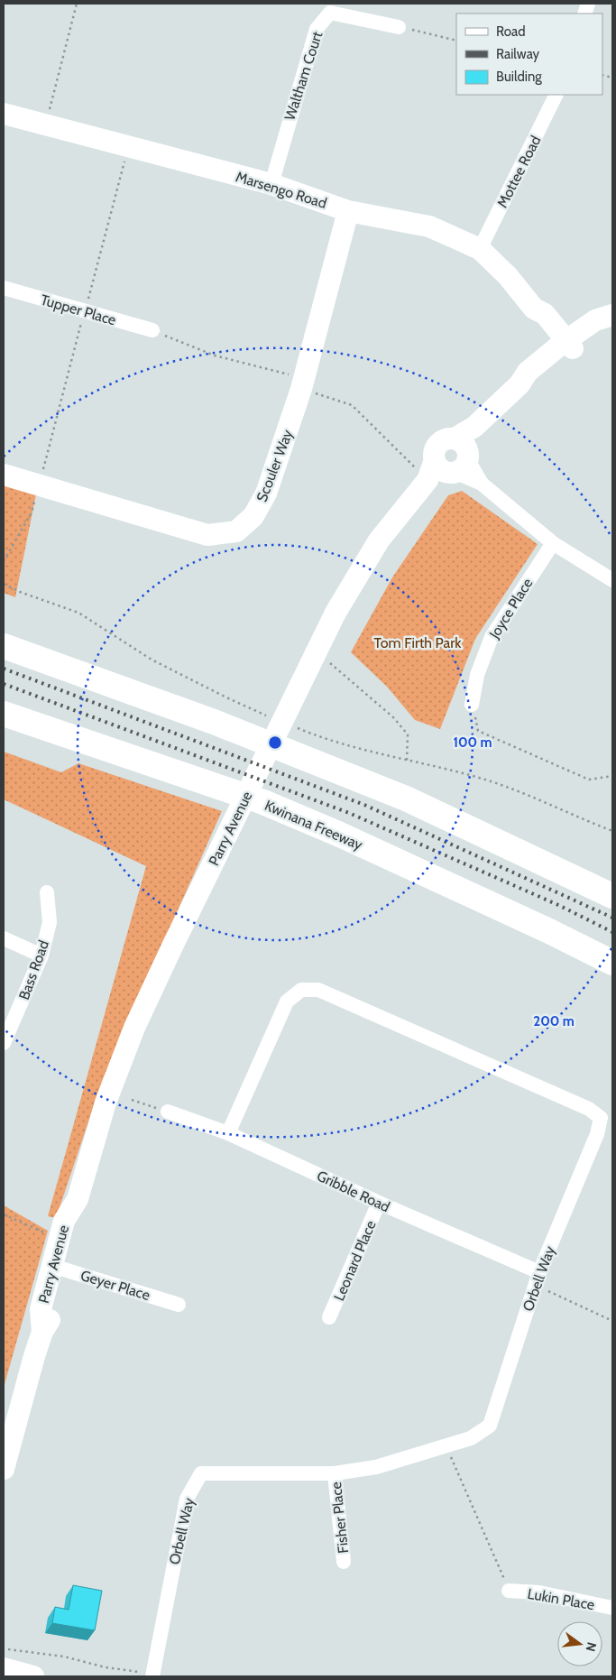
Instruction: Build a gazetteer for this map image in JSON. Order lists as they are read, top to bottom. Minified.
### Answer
{"streets":{"highway":["Kwinana Freeway"],"main road":["Marsengo Road","Scouler Way","Parry Avenue"],"street":["Waltham Court","Mottee Road","Tupper Place","Joyce Place","Bass Road","Gribble Road","Leonard Place","Orbell Way","Geyer Place","Fisher Place","Lukin Place"]},"crossings":[["Waltham Court","Marsengo Road"],["Mottee Road","Marsengo Road"],["Marsengo Road","Scouler Way"],["Marsengo Road","Parry Avenue"],["Parry Avenue","Geyer Place"],["Gribble Road","Leonard Place"],["Gribble Road","Orbell Way"],["Orbell Way","Fisher Place"]],"parks":["Tom Firth Park"],"legend":["Road","Railway","Building"],"north":"right","rings":["100 m","200 m"]}
